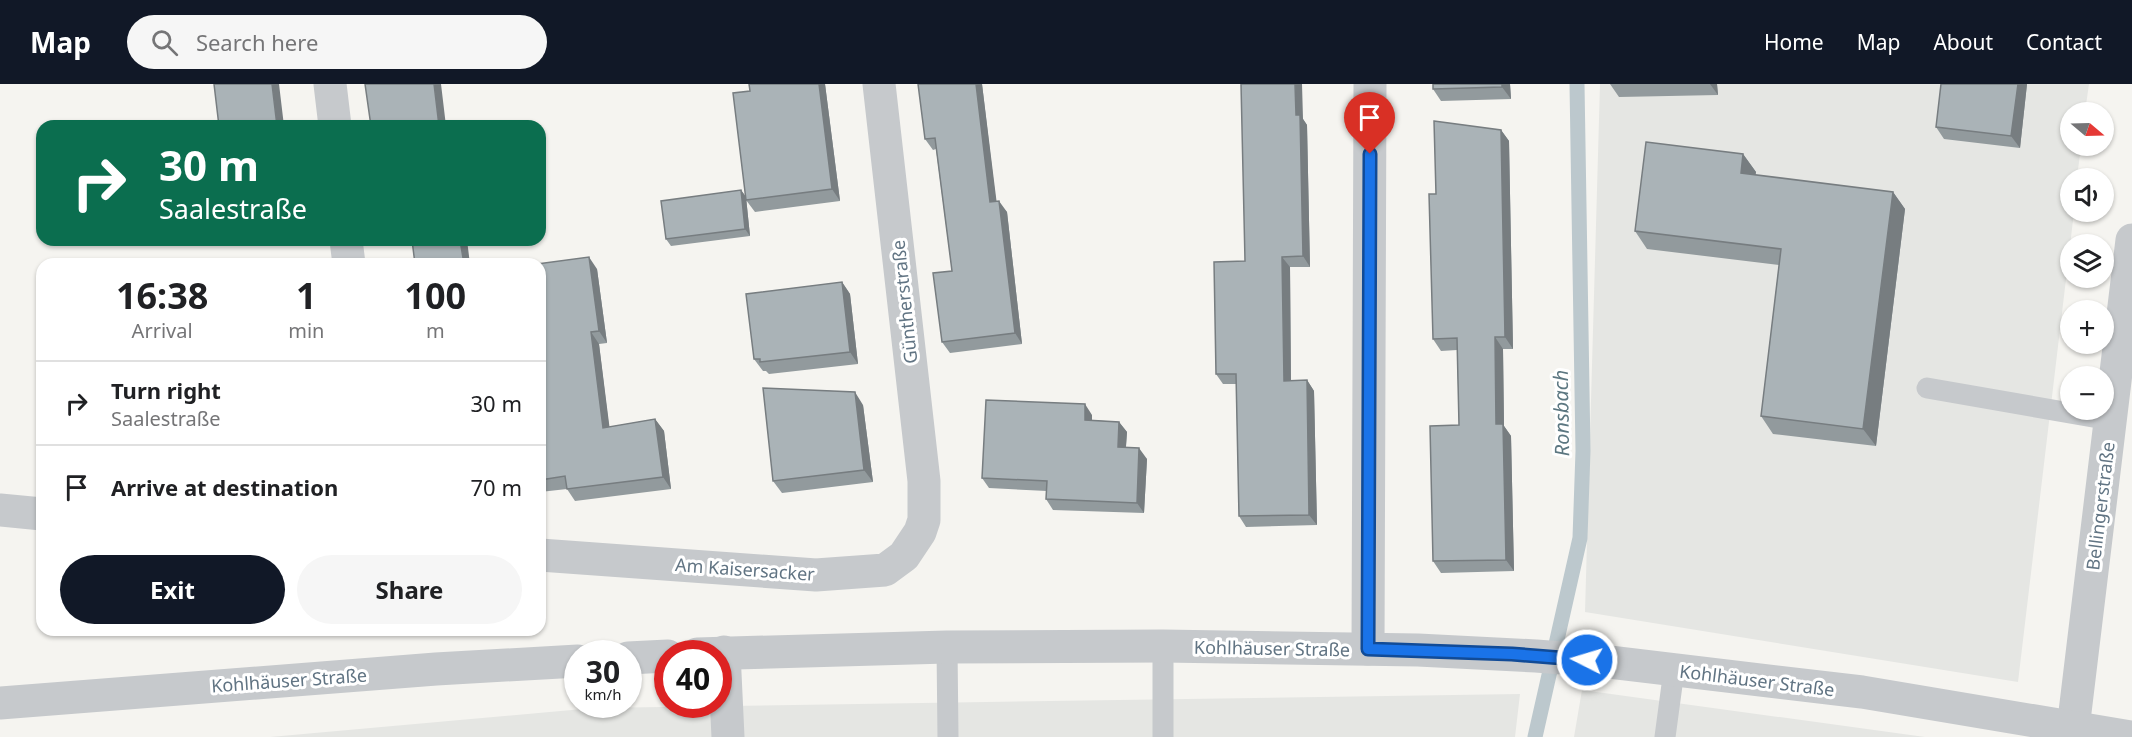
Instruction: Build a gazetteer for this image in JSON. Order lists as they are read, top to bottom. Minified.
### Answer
{"streets":{"street":["Güntherstraße","Bellingerstraße","Am Kaisersacker","Kohlhäuser Straße"]},"crossings":[["Güntherstraße","Am Kaisersacker"],["Bellingerstraße","Kohlhäuser Straße"]],"water":["Ronsbach"],"north":"right","page":{"header":"Map","search":"Search here","nav":["Home","Map","About","Contact"],"map_buttons":["+","−"],"turn":["30 m","Saalestraße"],"eta":["16:38","Arrival","1","min","100","m"],"list":[{"name":"Turn right","note":"Saalestraße","value":"30 m"},{"name":"Arrive at destination","value":"70 m"}],"buttons":["Exit","Share"],"speed":"30 km/h","limit":"40"}}
